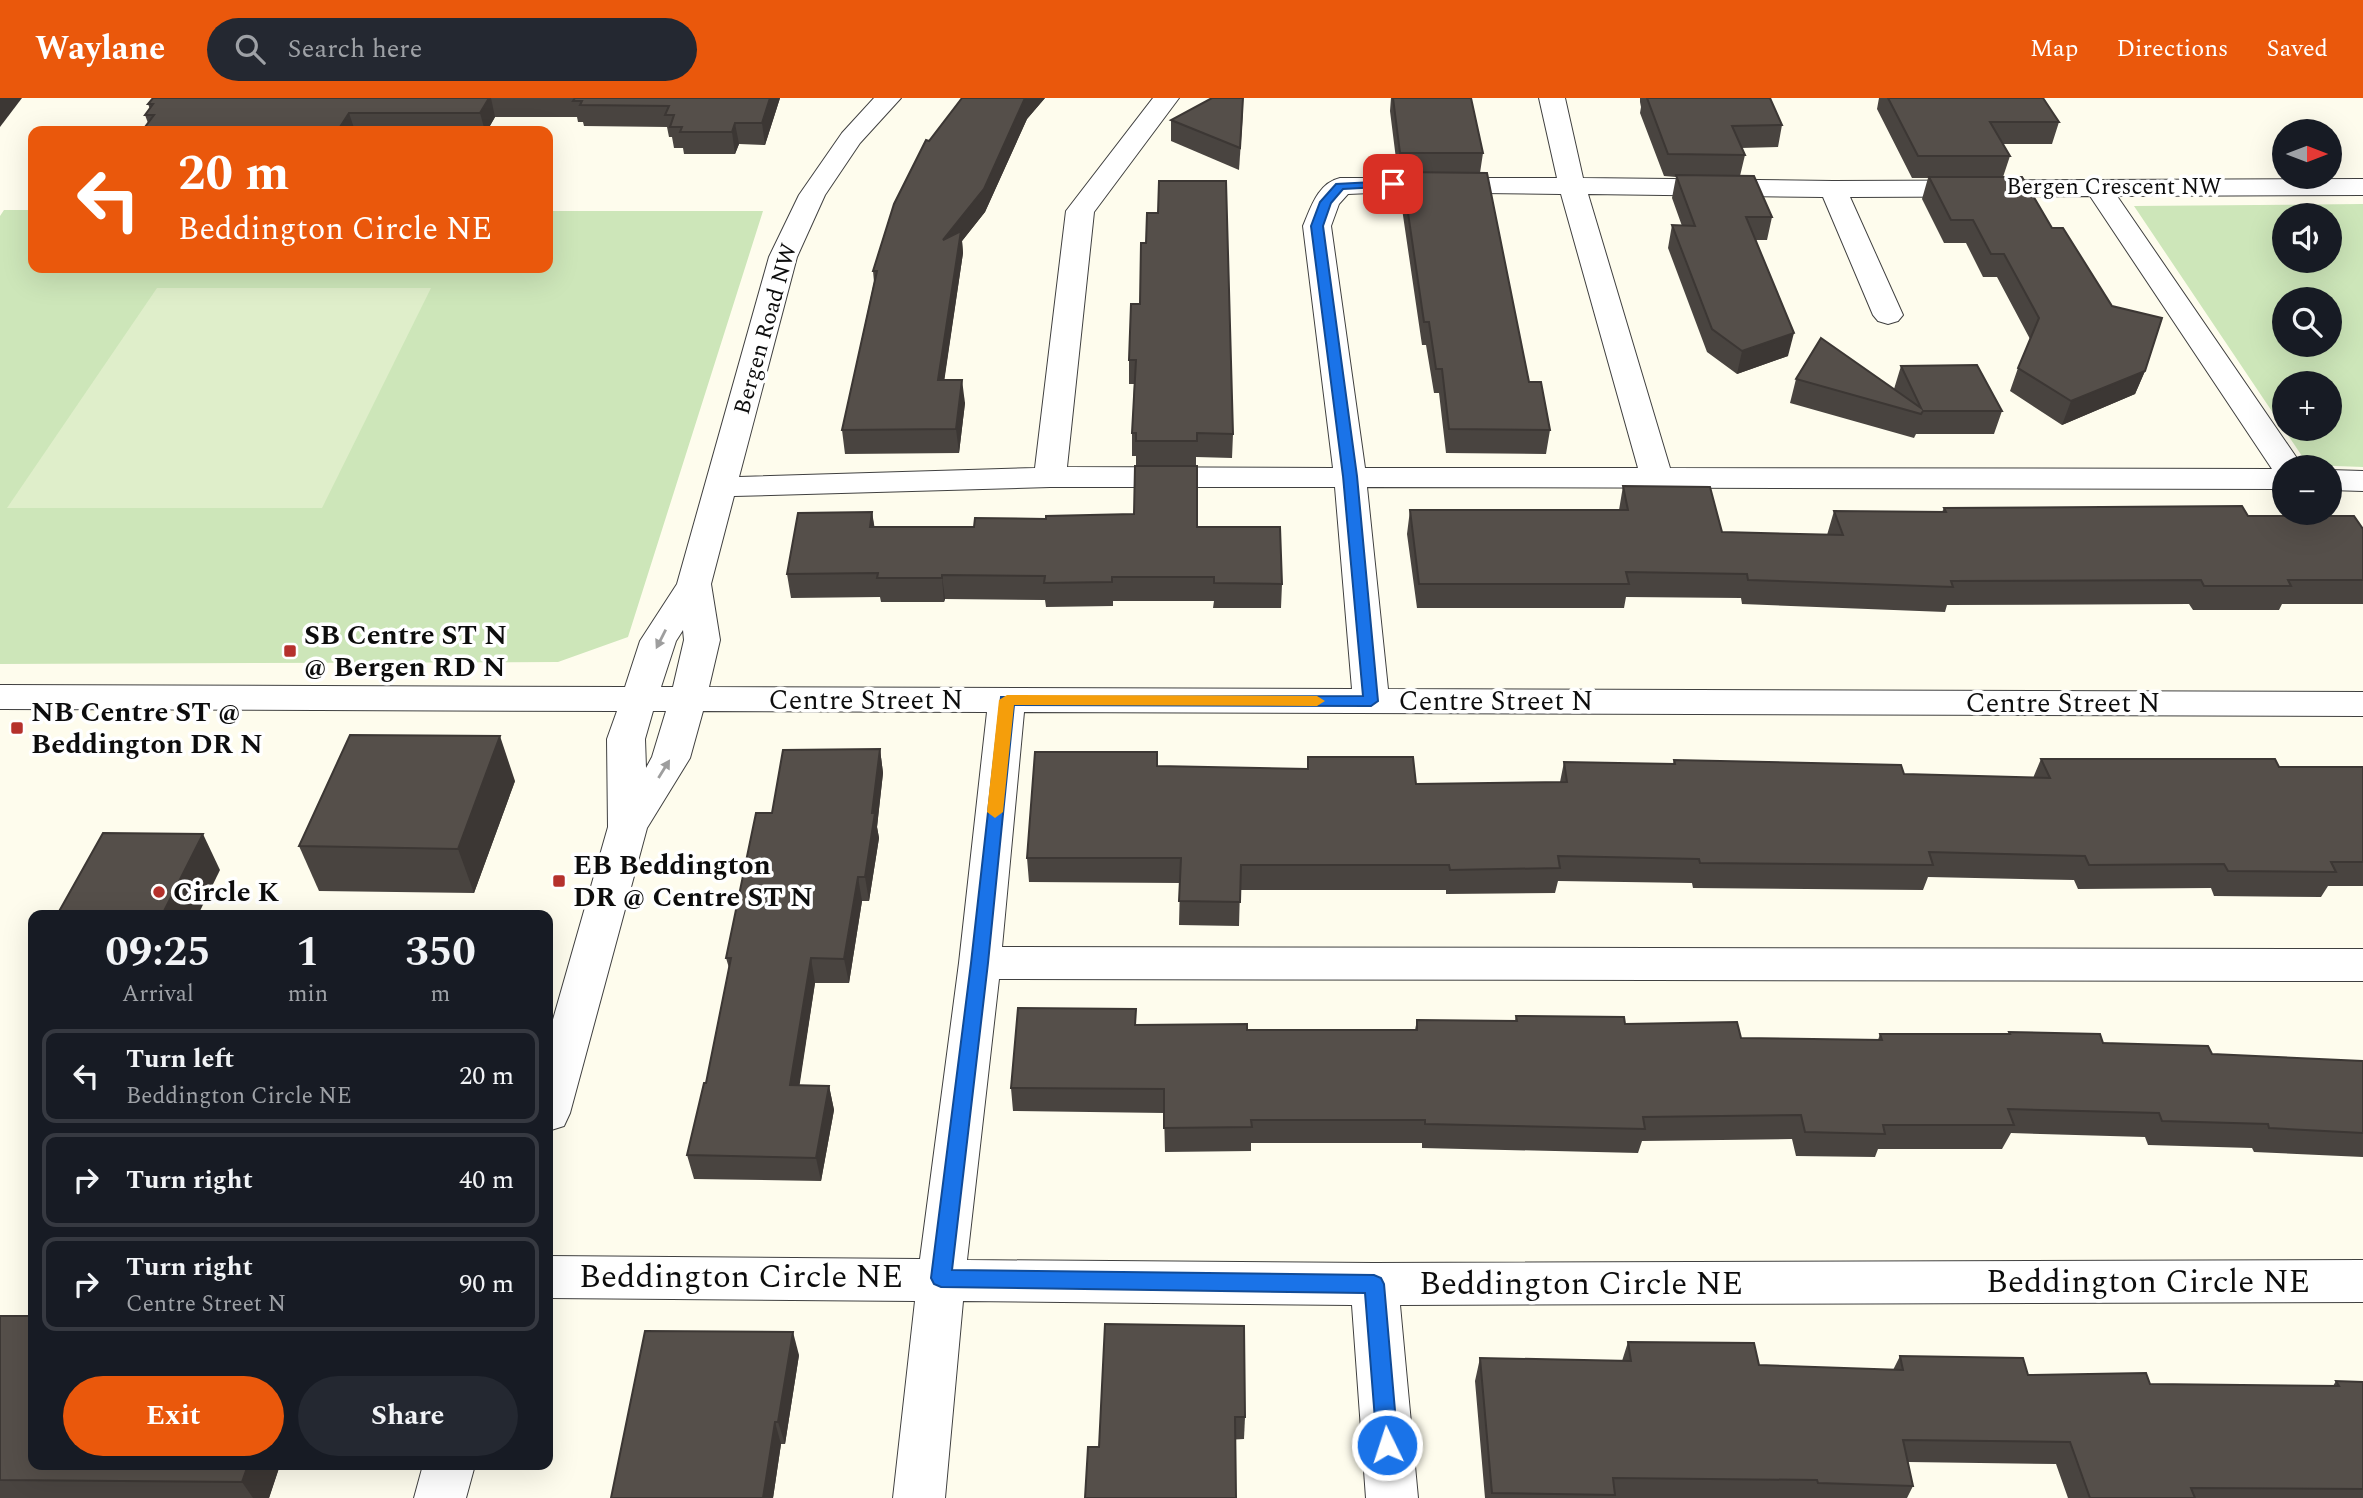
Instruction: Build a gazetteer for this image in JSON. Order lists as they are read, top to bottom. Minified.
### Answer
{"streets":{"street":["Bergen Crescent NW","Bergen Road NW","Centre Street N","Beddington Circle NE"]},"crossings":[["Bergen Crescent NW","Centre Street N"],["Bergen Road NW","Centre Street N"]],"places":{"transit":["SB Centre ST N @ Bergen RD N","NB Centre ST @ Beddington DR N","EB Beddington DR @ Centre ST N"],"other":["Circle K"]},"north":"right","page":{"header":"Waylane","search":"Search here","nav":["Map","Directions","Saved"],"map_buttons":["+","−"],"turn":["20 m","Beddington Circle NE"],"eta":["09:25","Arrival","1","min","350","m"],"list":[{"name":"Turn left","note":"Beddington Circle NE","value":"20 m"},{"name":"Turn right","value":"40 m"},{"name":"Turn right","note":"Centre Street N","value":"90 m"}],"buttons":["Exit","Share"]}}
